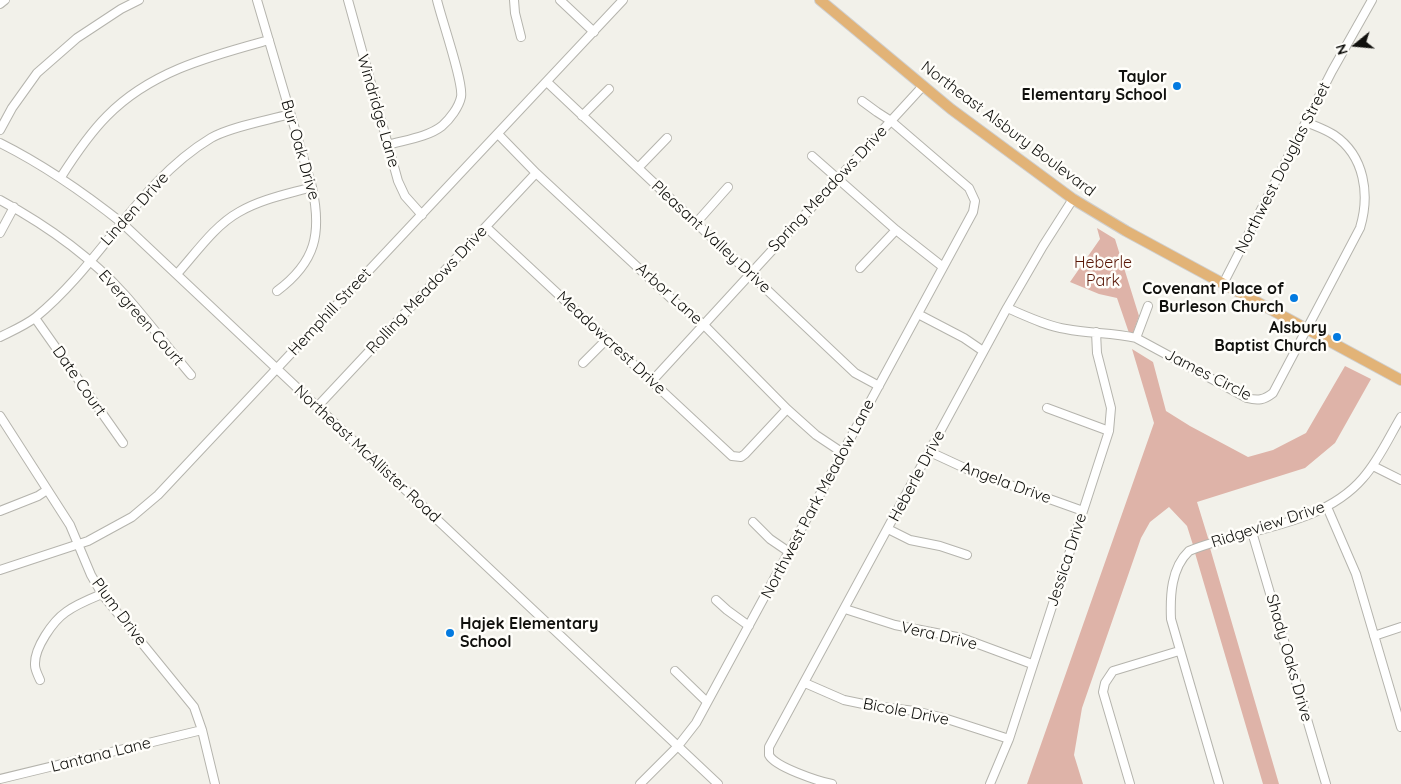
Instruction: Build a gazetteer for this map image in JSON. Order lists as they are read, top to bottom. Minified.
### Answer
{"streets":{"main road":["Northeast Alsbury Boulevard"],"street":["Windridge Lane","Bur Oak Drive","Northwest Douglas Street","Spring Meadows Drive","Linden Drive","Pleasant Valley Drive","Rolling Meadows Drive","Arbor Lane","Hemphill Street","Evergreen Court","Meadowcrest Drive","James Circle","Date Court","Northeast McAllister Road","Heberle Drive","Angela Drive","Northwest Park Meadow Lane","Ridgeview Drive","Jessica Drive","Plum Drive","Vera Drive","Shady Oaks Drive","Bicole Drive","Lantana Lane"]},"crossings":[["Windridge Lane","Hemphill Street"],["Northeast Alsbury Boulevard","Northwest Douglas Street"],["Northeast Alsbury Boulevard","Spring Meadows Drive"],["Northeast Alsbury Boulevard","James Circle"],["Northeast Alsbury Boulevard","Heberle Drive"],["Bur Oak Drive","Linden Drive"],["Northwest Douglas Street","James Circle"],["Spring Meadows Drive","Pleasant Valley Drive"],["Spring Meadows Drive","Arbor Lane"],["Spring Meadows Drive","Meadowcrest Drive"],["Spring Meadows Drive","Northwest Park Meadow Lane"],["Linden Drive","Evergreen Court"],["Linden Drive","Date Court"],["Linden Drive","Northeast McAllister Road"],["Pleasant Valley Drive","Hemphill Street"],["Pleasant Valley Drive","Northwest Park Meadow Lane"],["Rolling Meadows Drive","Arbor Lane"],["Rolling Meadows Drive","Meadowcrest Drive"],["Rolling Meadows Drive","Northeast McAllister Road"],["Arbor Lane","Hemphill Street"],["Arbor Lane","Meadowcrest Drive"],["Arbor Lane","Northwest Park Meadow Lane"],["Hemphill Street","Northeast McAllister Road"],["Hemphill Street","Plum Drive"],["James Circle","Heberle Drive"],["James Circle","Jessica Drive"],["Northeast McAllister Road","Northwest Park Meadow Lane"],["Heberle Drive","Angela Drive"],["Heberle Drive","Vera Drive"],["Heberle Drive","Bicole Drive"],["Angela Drive","Jessica Drive"],["Ridgeview Drive","Shady Oaks Drive"],["Jessica Drive","Vera Drive"],["Jessica Drive","Bicole Drive"],["Plum Drive","Lantana Lane"]],"parks":["Heberle Park"],"places":["Taylor Elementary School","Covenant Place of Burleson Church","Alsbury Baptist Church","Hajek Elementary School"],"north":"left"}
